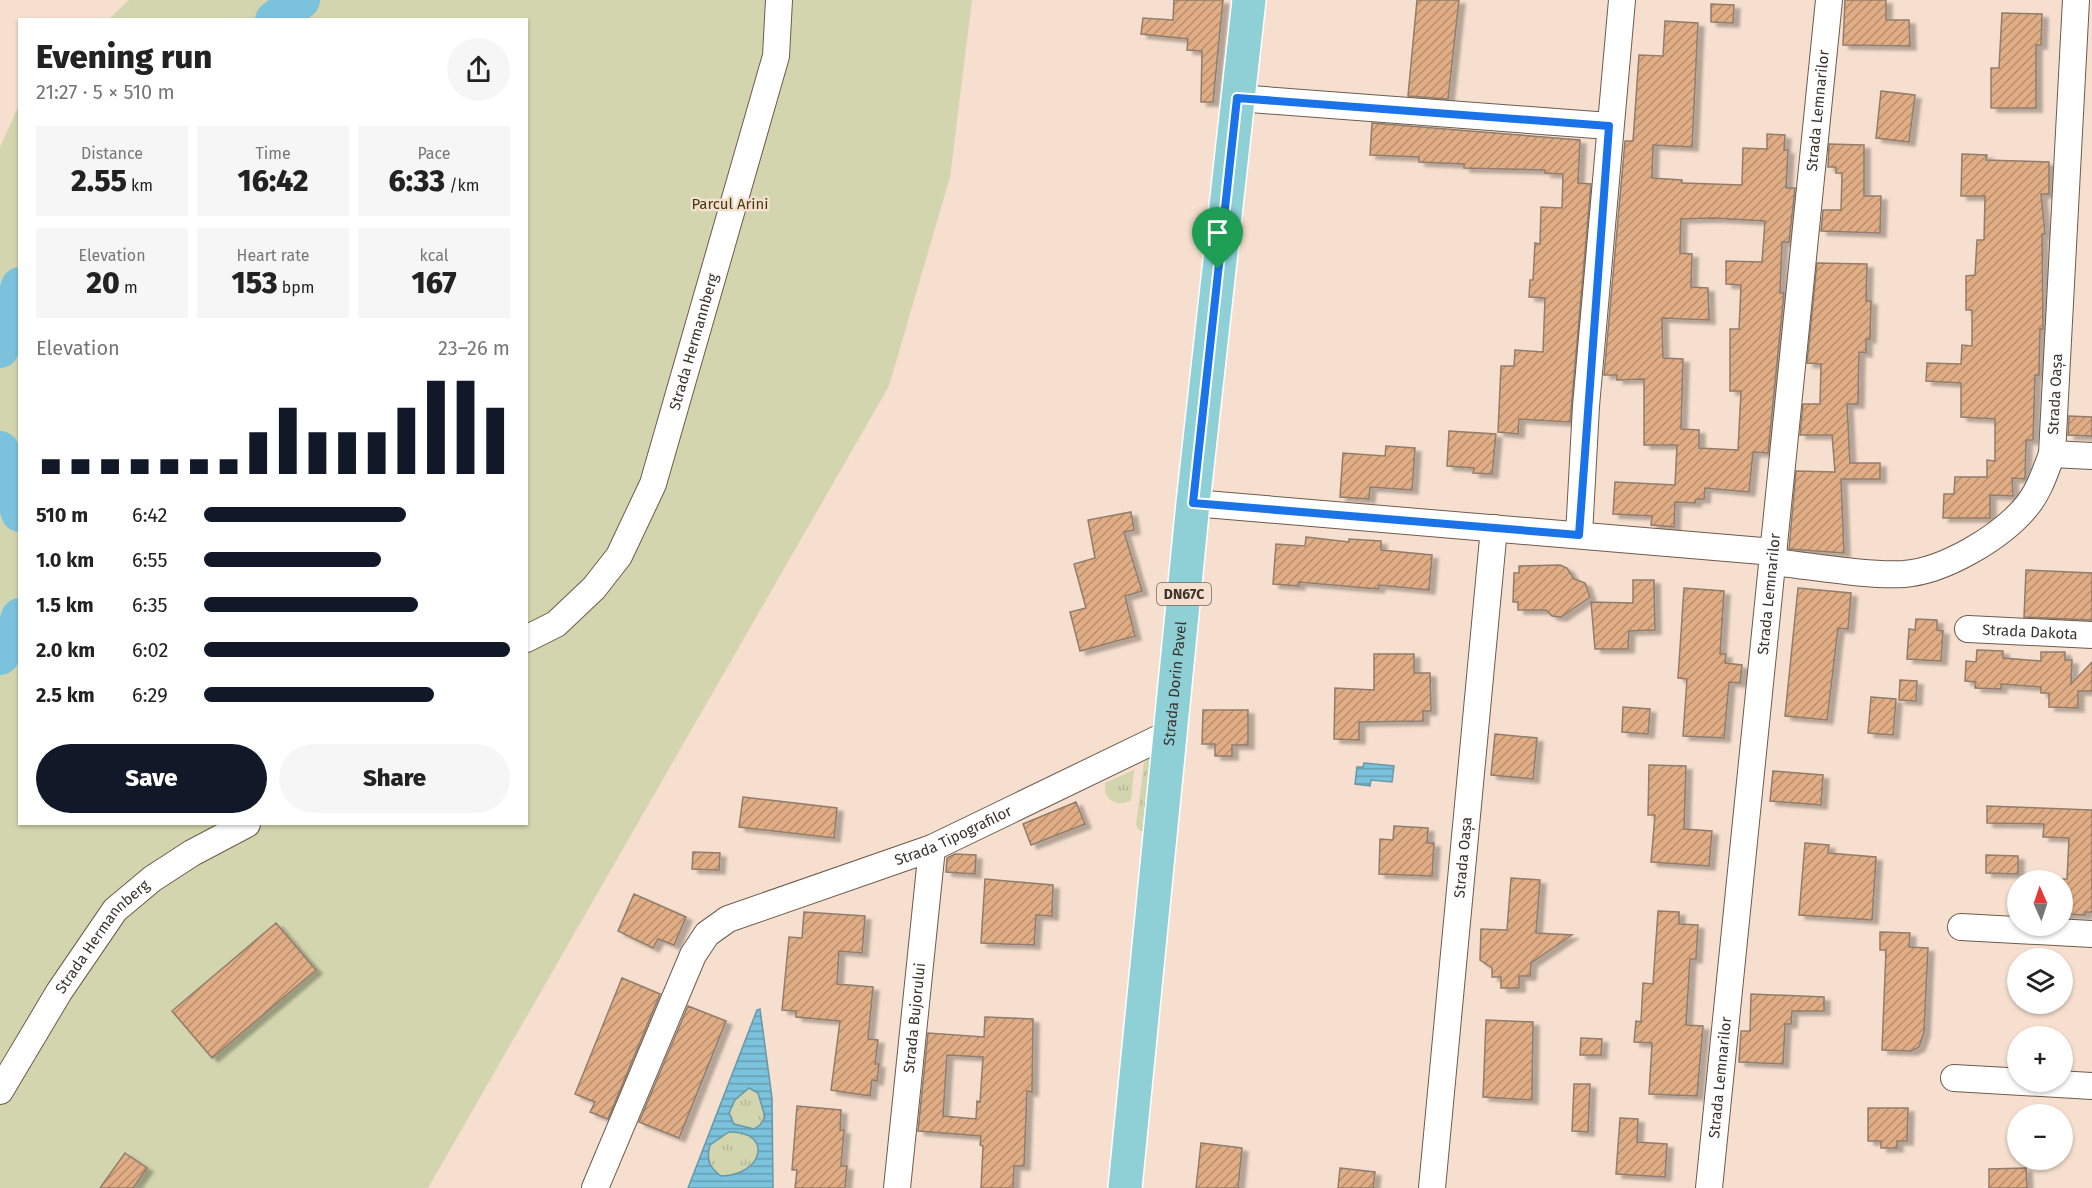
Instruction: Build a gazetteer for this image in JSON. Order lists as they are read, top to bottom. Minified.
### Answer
{"streets":{"main road":["DN67C","Strada Dorin Pavel"],"street":["Strada Lemnarilor","Strada Hermannberg","Strada Oașa","Strada Dakota","Strada Tipografilor","Strada Bujorului"]},"crossings":[["Strada Lemnarilor","Strada Oașa"],["Strada Oașa","Strada Dorin Pavel"],["Strada Dorin Pavel","Strada Tipografilor"],["Strada Tipografilor","Strada Bujorului"]],"parks":["Parcul Arini"],"north":"top","page":{"heading":["Evening run","21:27 · 5 × 510 m"],"stats":[["Distance","2.55 km"],["Time","16:42"],["Pace","6:33 /km"],["Elevation","20 m"],["Heart rate","153 bpm"],["kcal","167"]],"chart":["Elevation","23–26 m"],"list":[{"name":"510 m","note":"6:42"},{"name":"1.0 km","note":"6:55"},{"name":"1.5 km","note":"6:35"},{"name":"2.0 km","note":"6:02"},{"name":"2.5 km","note":"6:29"}],"buttons":["Save","Share"],"map_buttons":["+","−"]}}
